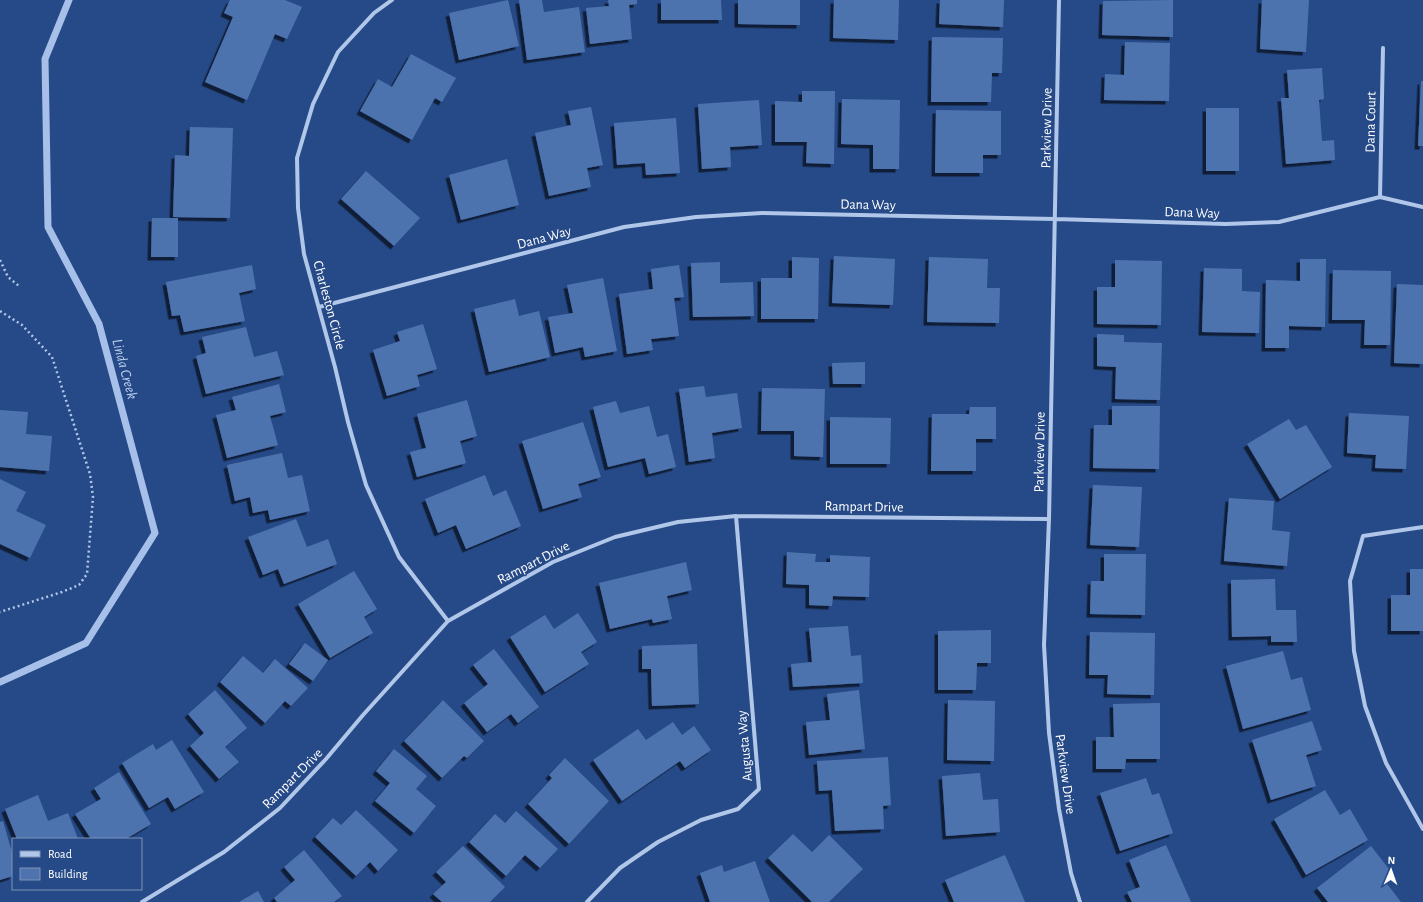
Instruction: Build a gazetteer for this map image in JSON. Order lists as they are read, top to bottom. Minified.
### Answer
{"streets":{"street":["Dana Court","Parkview Drive","Dana Way","Charleston Circle","Rampart Drive","Augusta Way"]},"crossings":[["Dana Court","Dana Way"],["Parkview Drive","Dana Way"],["Parkview Drive","Rampart Drive"],["Dana Way","Charleston Circle"],["Charleston Circle","Rampart Drive"],["Rampart Drive","Augusta Way"]],"water":["Linda Creek"],"legend":["Road","Building"],"north":"top"}
